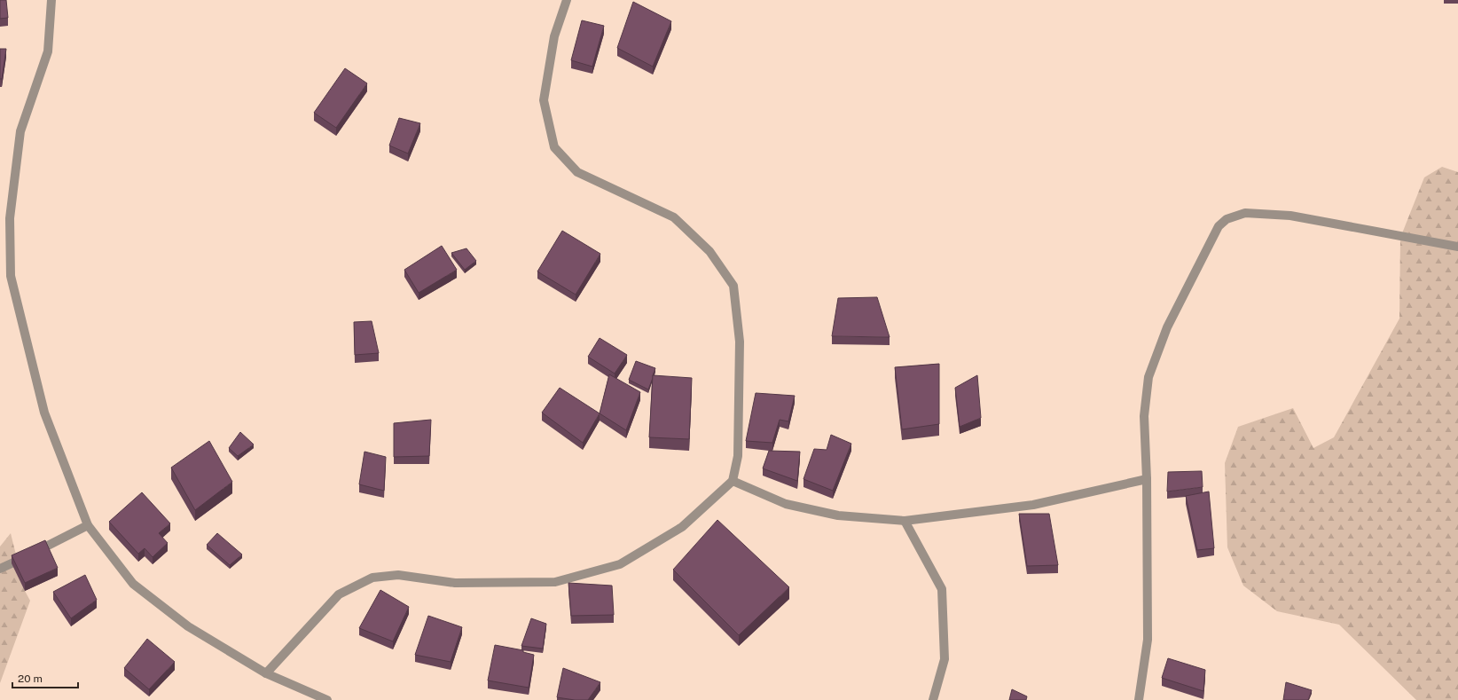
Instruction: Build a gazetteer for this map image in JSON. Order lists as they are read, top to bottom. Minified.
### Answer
{"scale_bar":"20 m"}
